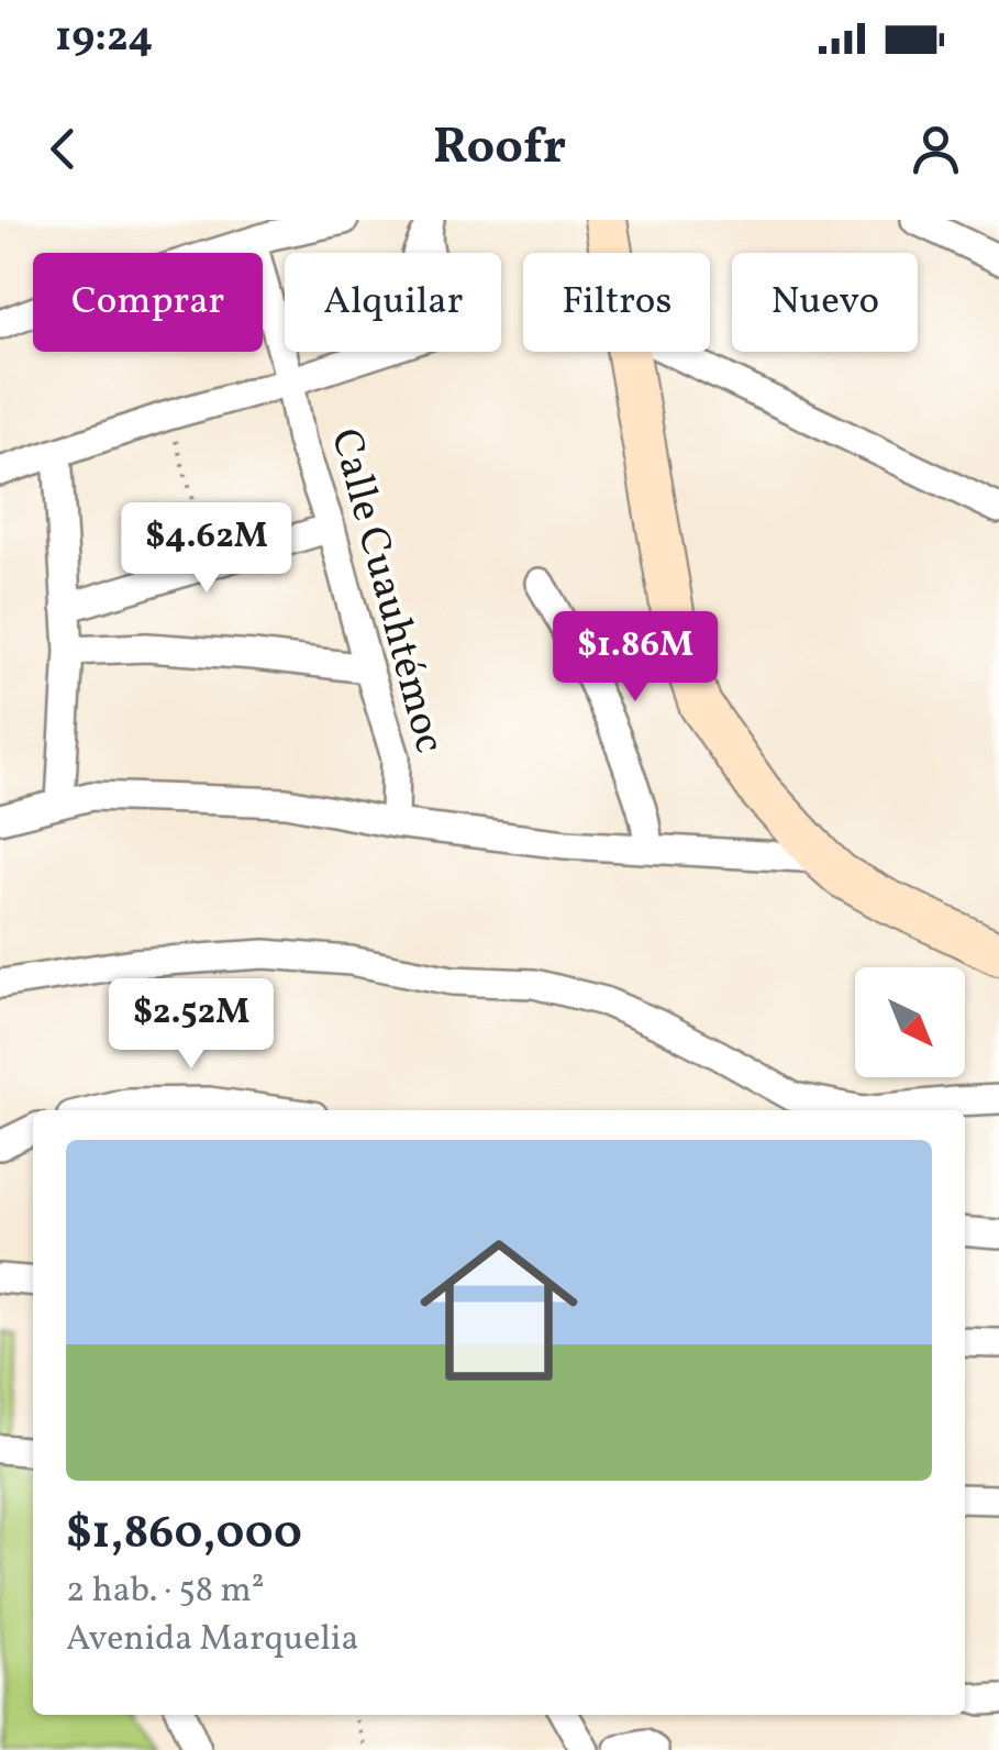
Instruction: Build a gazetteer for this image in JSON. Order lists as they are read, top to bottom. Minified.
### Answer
{"streets":{"street":["Calle Cuauhtémoc"]},"north":"bottom right","page":{"status":"19:24","header":"Roofr","chip":["Comprar","Alquilar","Filtros","Nuevo"],"price":["$4.62M","$1.86M","$2.52M"],"list":[{"name":"$1,860,000","note":"2 hab. · 58 m² · Avenida Marquelia"}]}}
